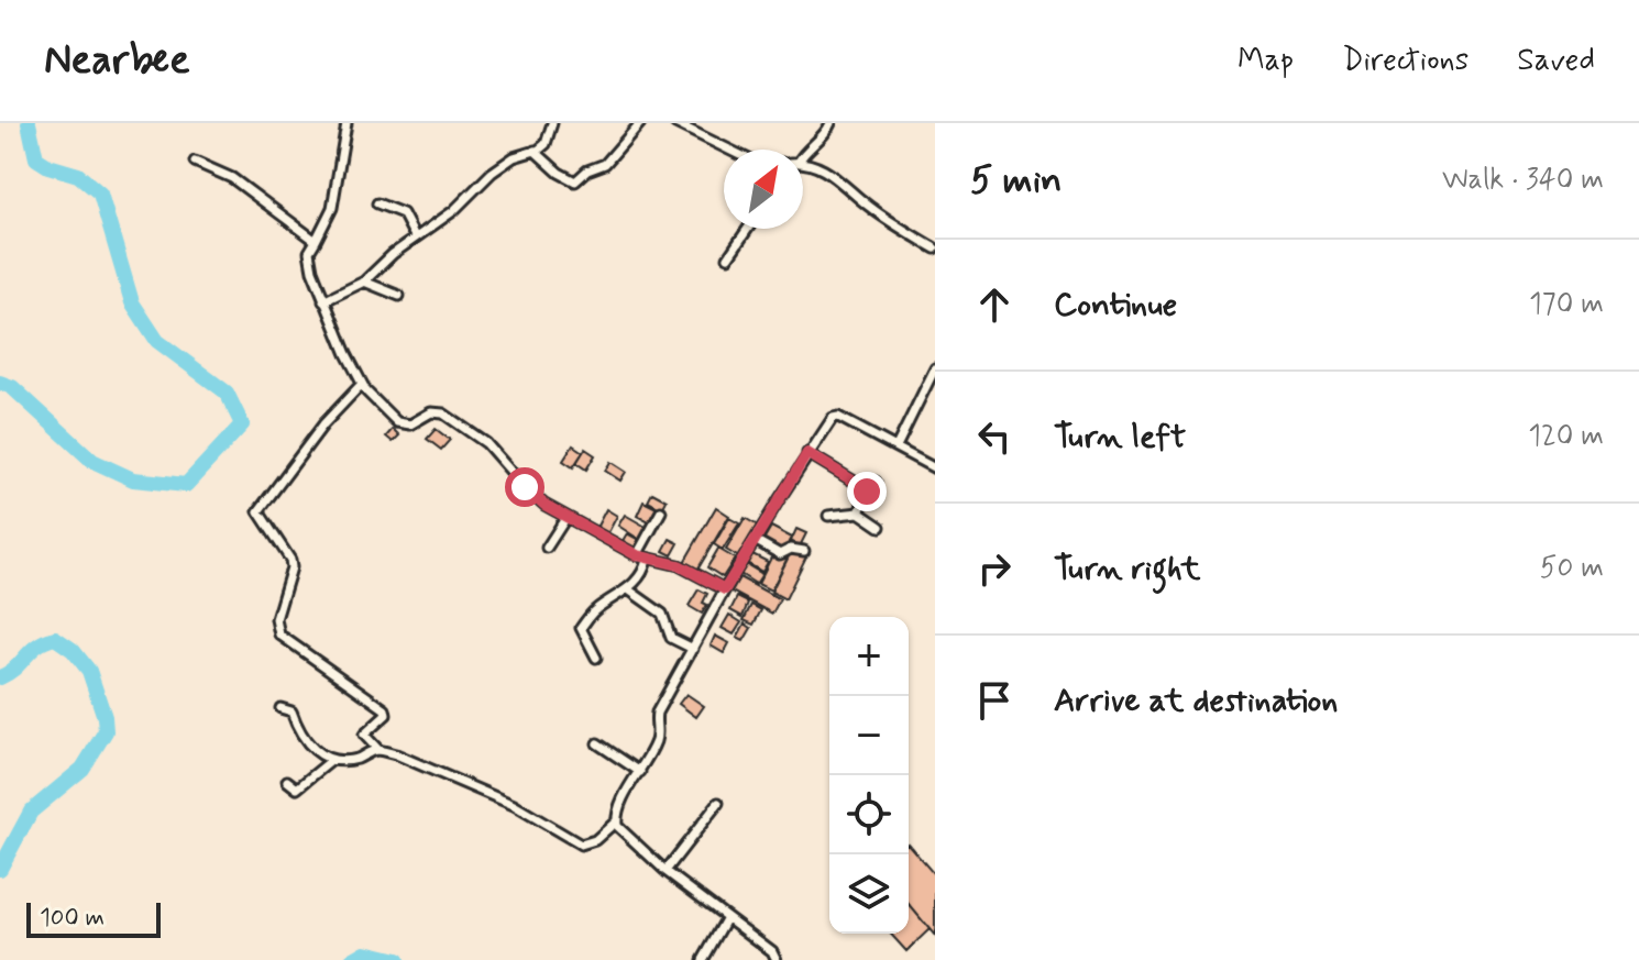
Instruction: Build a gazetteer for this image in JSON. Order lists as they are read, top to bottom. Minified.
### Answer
{"scale_bar":"100 m","north":"top right","page":{"header":"Nearbee","nav":["Map","Directions","Saved"],"heading":["5 min","Walk · 340 m"],"list":[["Continue","170 m"],["Turn left","120 m"],["Turn right","50 m"],"Arrive at destination"],"map_buttons":["+","−"],"scale":"100 m"}}
